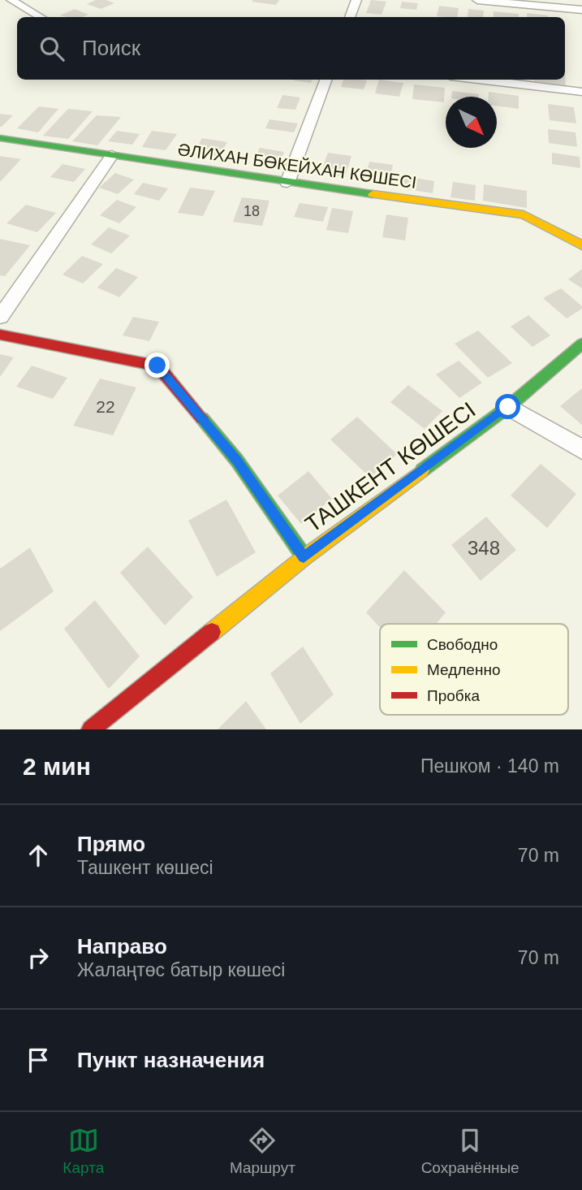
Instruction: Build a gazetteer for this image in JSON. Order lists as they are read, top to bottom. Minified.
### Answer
{"streets":{"street":["ӘЛИХАН БӨКЕЙХАН КӨШЕСІ","ТАШКЕНТ КӨШЕСІ"]},"house_numbers":["18","22","348"],"legend":["Свободно","Медленно","Пробка"],"north":"bottom right","page":{"search":"Поиск","heading":["2 мин","Пешком · 140 m"],"list":[["Прямо","Ташкент көшесі","70 m"],["Направо","Жалаңтөс батыр көшесі","70 m"],"Пункт назначения"],"nav":["Карта","Маршрут","Сохранённые"]}}
